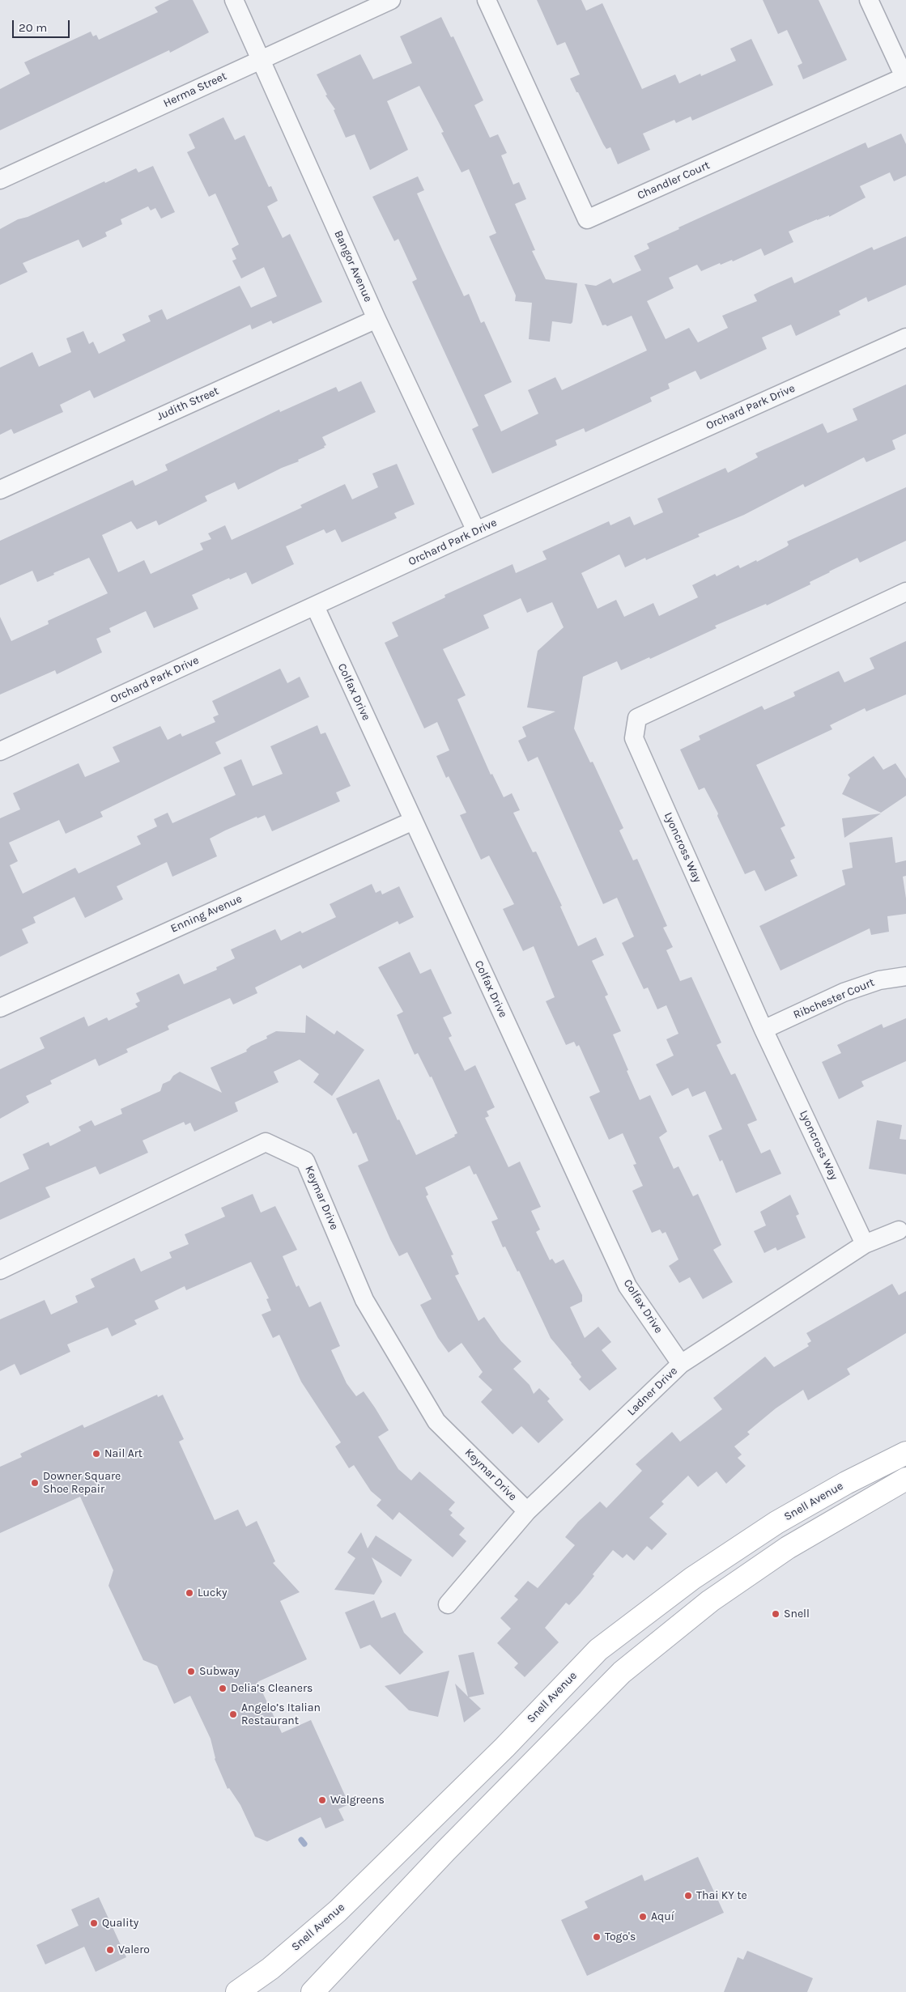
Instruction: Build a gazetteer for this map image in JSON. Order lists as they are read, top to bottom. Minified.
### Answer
{"streets":{"main road":["Snell Avenue"],"street":["Herma Street","Chandler Court","Bangor Avenue","Judith Street","Orchard Park Drive","Colfax Drive","Lyoncross Way","Enning Avenue","Ribchester Court","Keymar Drive","Ladner Drive"]},"crossings":[["Herma Street","Bangor Avenue"],["Bangor Avenue","Judith Street"],["Bangor Avenue","Orchard Park Drive"],["Orchard Park Drive","Colfax Drive"],["Colfax Drive","Enning Avenue"],["Colfax Drive","Ladner Drive"],["Lyoncross Way","Ribchester Court"],["Lyoncross Way","Ladner Drive"],["Keymar Drive","Ladner Drive"]],"places":["Nail Art","Downer Square Shoe Repair","Lucky","Snell","Subway","Delia’s Cleaners","Angelo’s Italian Restaurant","Walgreens","Thai KY te","Aquí","Quality","Togo's","Valero"],"scale_bar":"20 m"}
